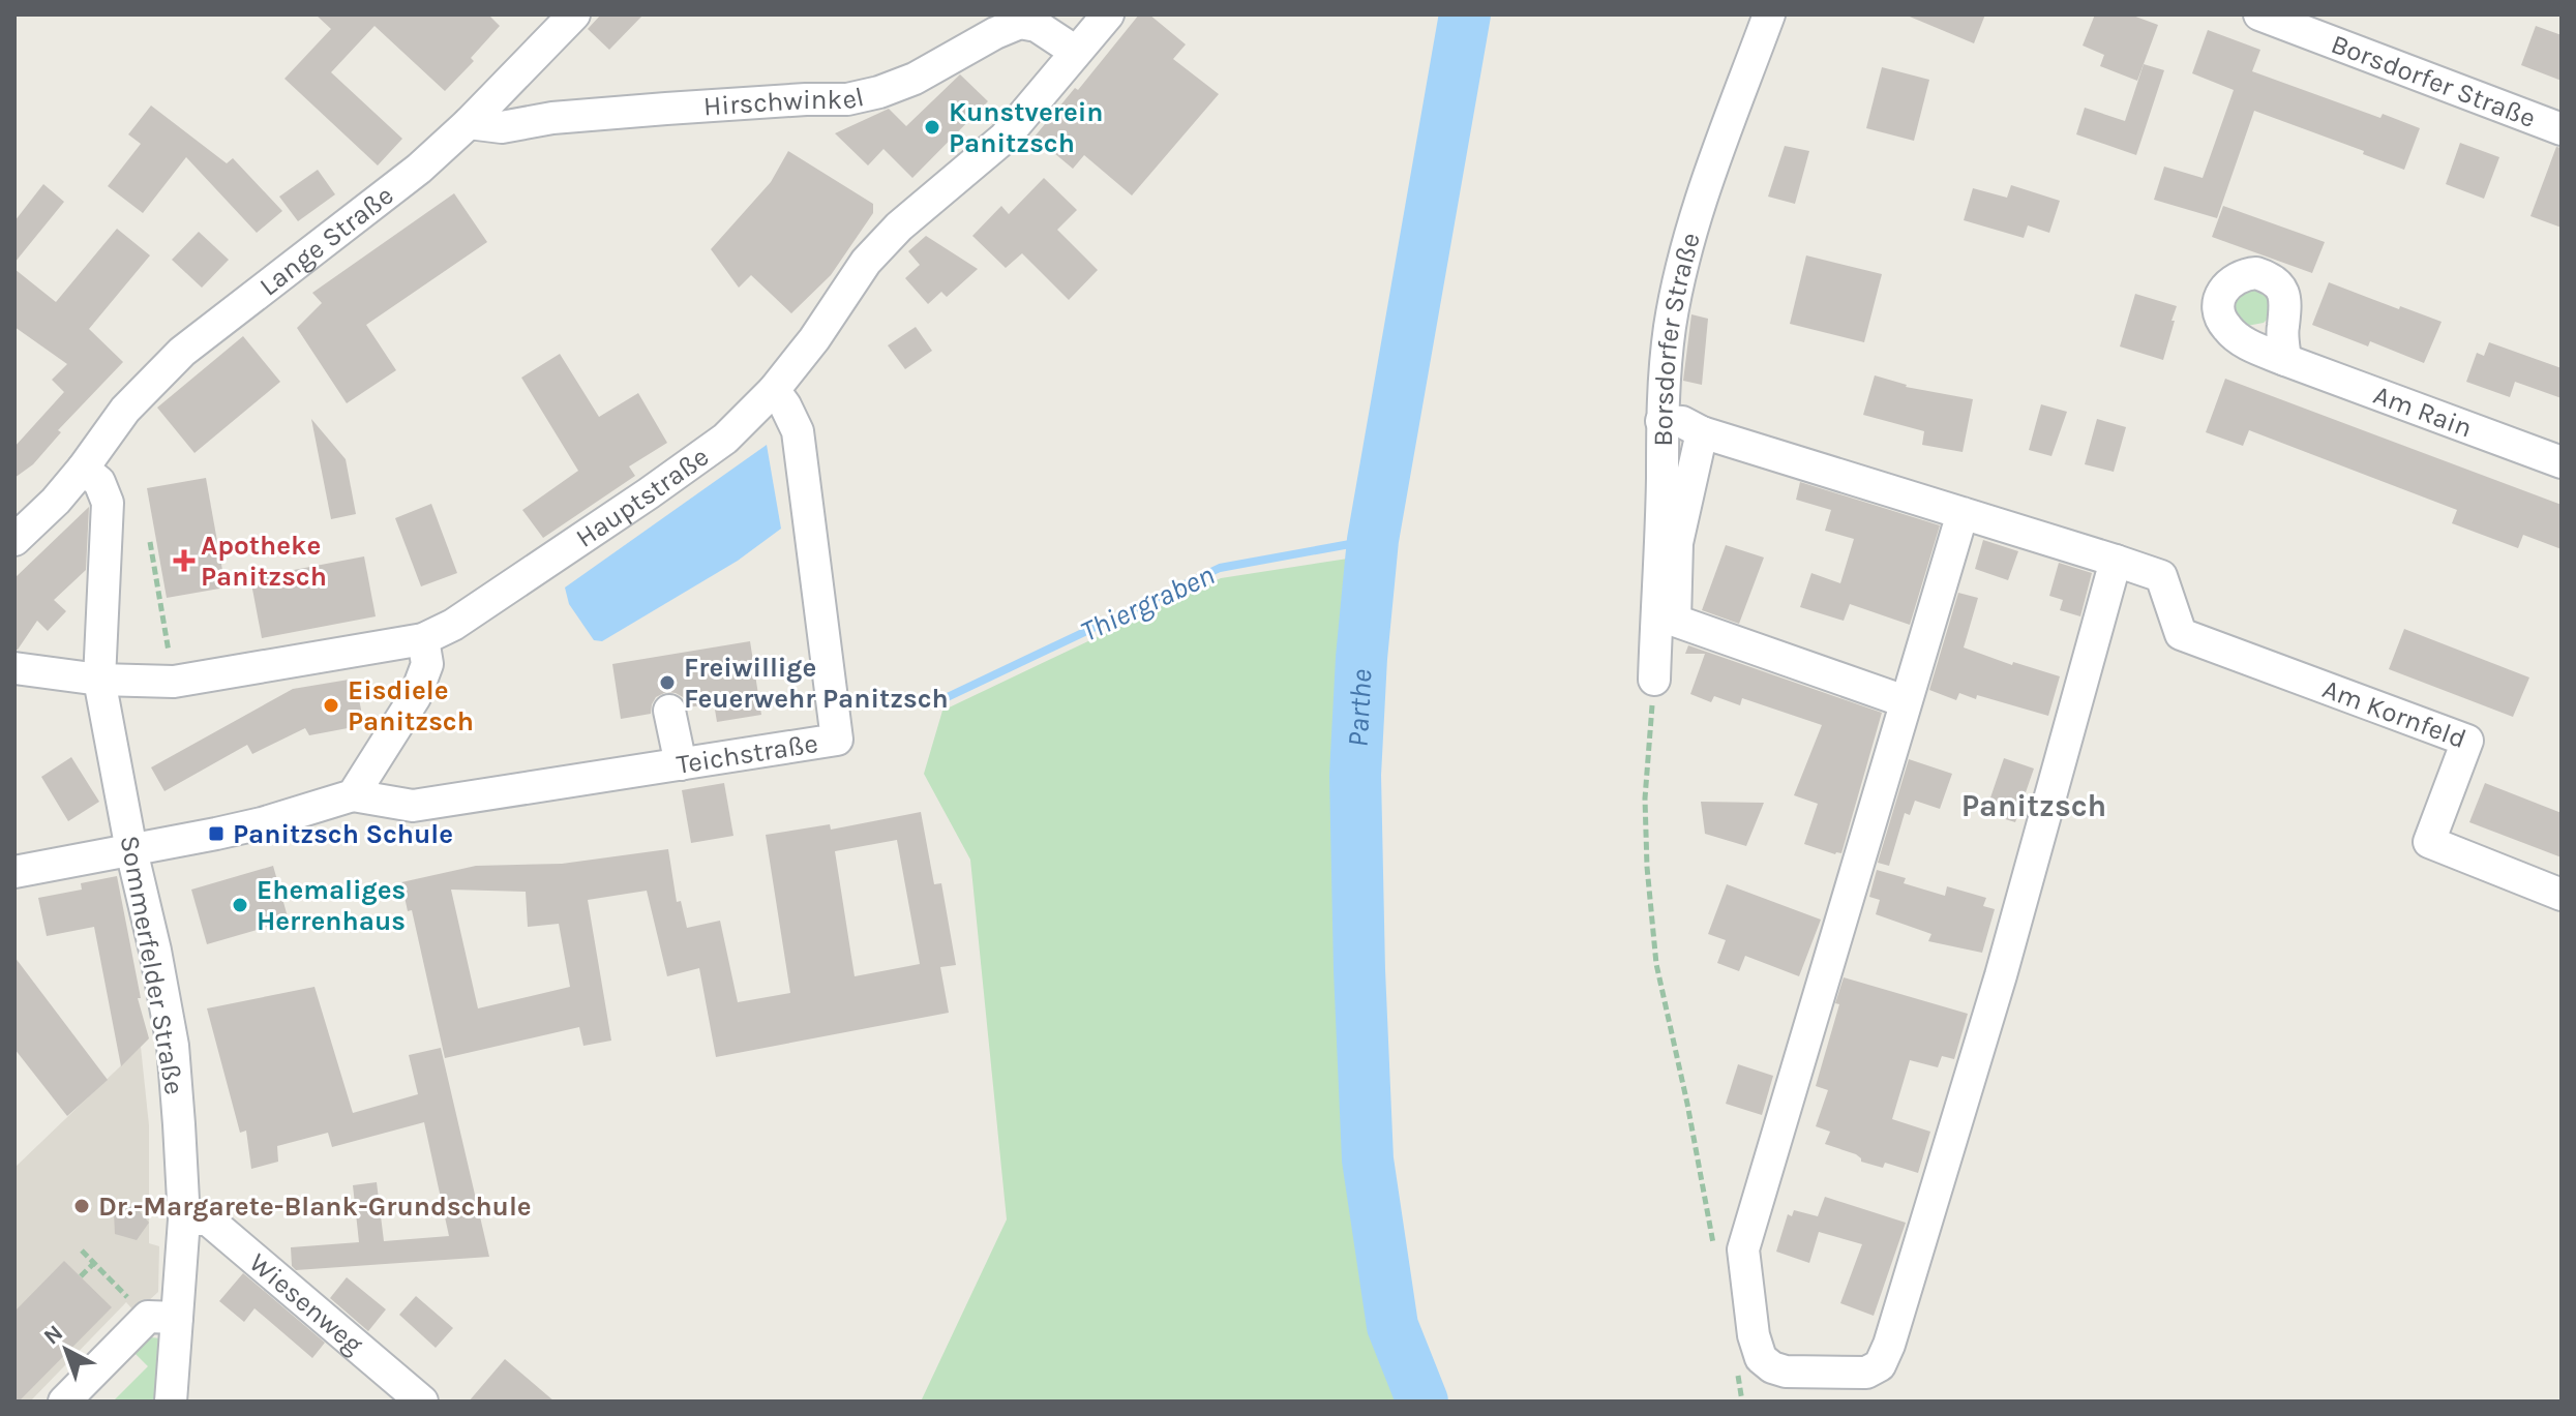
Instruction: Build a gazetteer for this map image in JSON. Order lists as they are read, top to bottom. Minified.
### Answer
{"streets":{"street":["Borsdorfer Straße","Hirschwinkel","Lange Straße","Am Rain","Hauptstraße","Am Kornfeld","Teichstraße","Sommerfelder Straße","Wiesenweg"]},"crossings":[["Hirschwinkel","Lange Straße"],["Hirschwinkel","Hauptstraße"],["Hauptstraße","Teichstraße"],["Hauptstraße","Sommerfelder Straße"],["Teichstraße","Sommerfelder Straße"],["Sommerfelder Straße","Wiesenweg"]],"districts":["Panitzsch"],"water":["Thiergraben","Parthe"],"places":{"other":["Kunstverein Panitzsch","Freiwillige Feuerwehr Panitzsch","Eisdiele Panitzsch","Ehemaliges Herrenhaus","Dr.-Margarete-Blank-Grundschule"],"health":["Apotheke Panitzsch"],"transit":["Panitzsch Schule"]},"north":"top left"}
